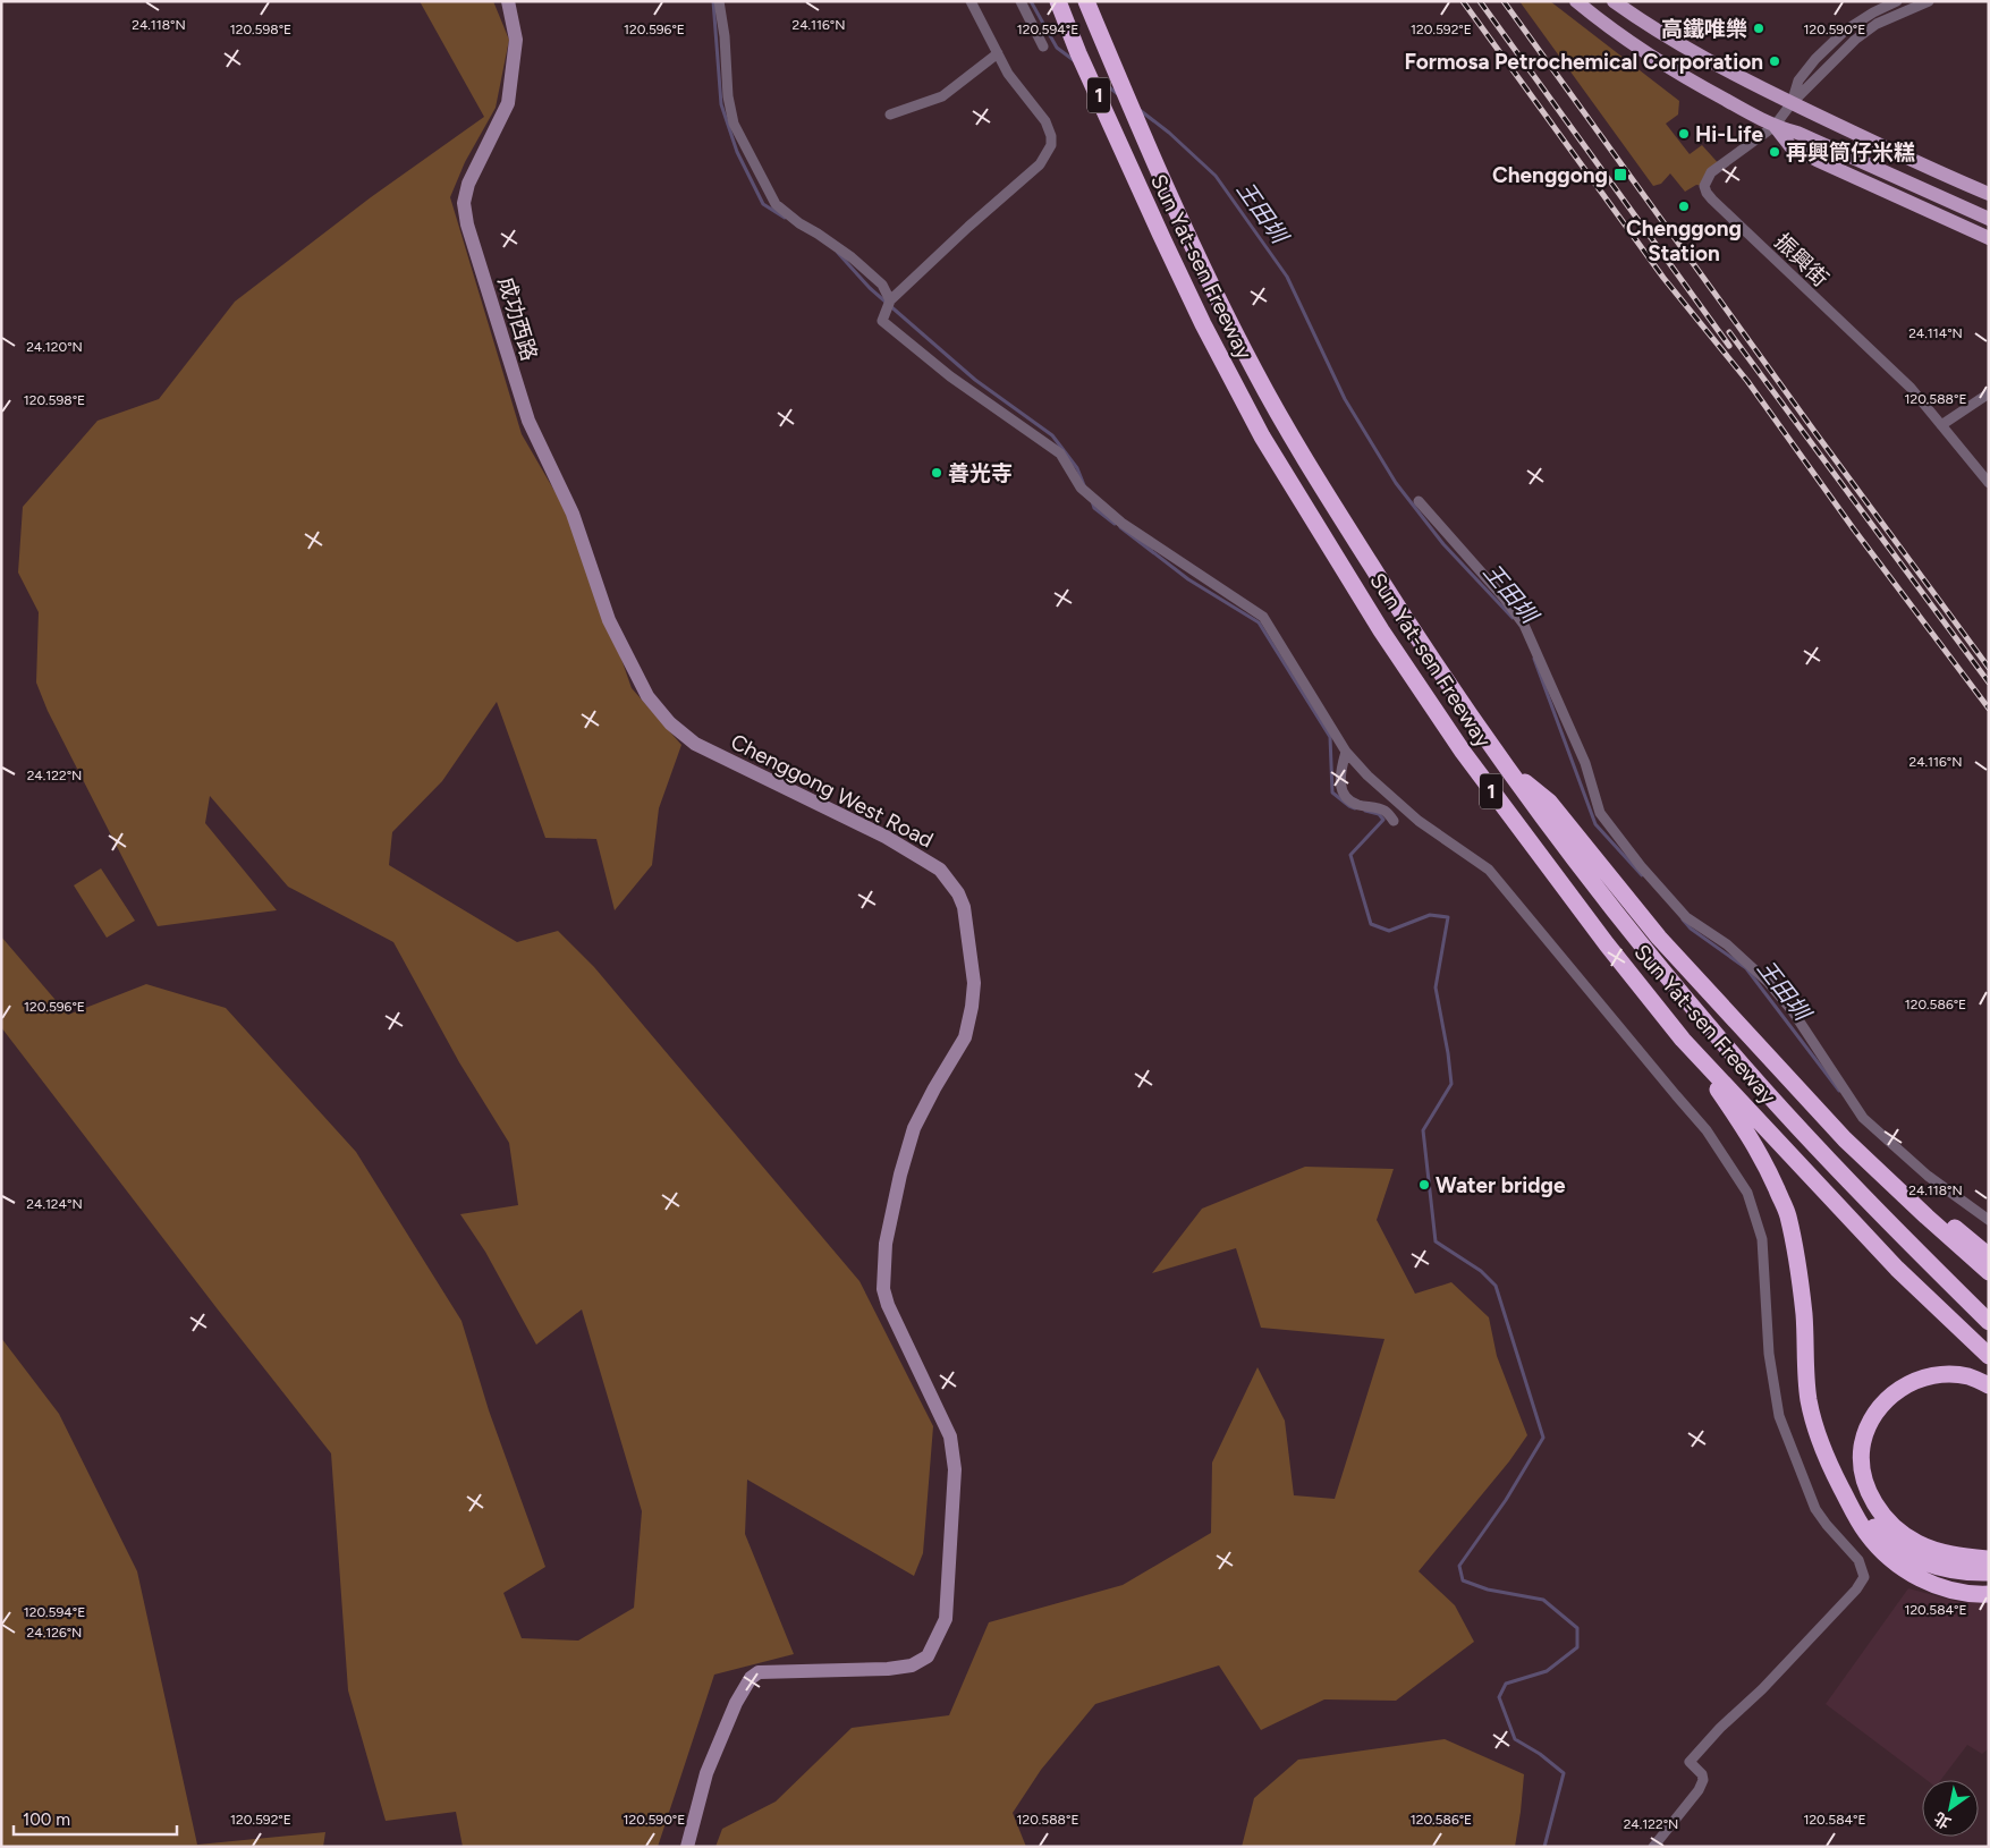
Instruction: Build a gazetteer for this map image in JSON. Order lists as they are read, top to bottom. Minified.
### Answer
{"streets":{"highway":["1","Sun Yat-sen Freeway"],"street":["振興街","Chenggong West Road"]},"water":["王田圳"],"places":{"other":["高鐵唯樂","Formosa Petrochemical Corporation","Hi-Life","再興筒仔米糕","Chenggong Station","善光寺","Water bridge"],"transit":["Chenggong"]},"scale_bar":"100 m","north":"bottom left","coordinates":["24.118°N","24.116°N","120.598°E","120.596°E","120.594°E","120.592°E","120.590°E","24.114°N","24.120°N","120.588°E","24.122°N","120.586°E","24.124°N","120.584°E","24.126°N"]}
